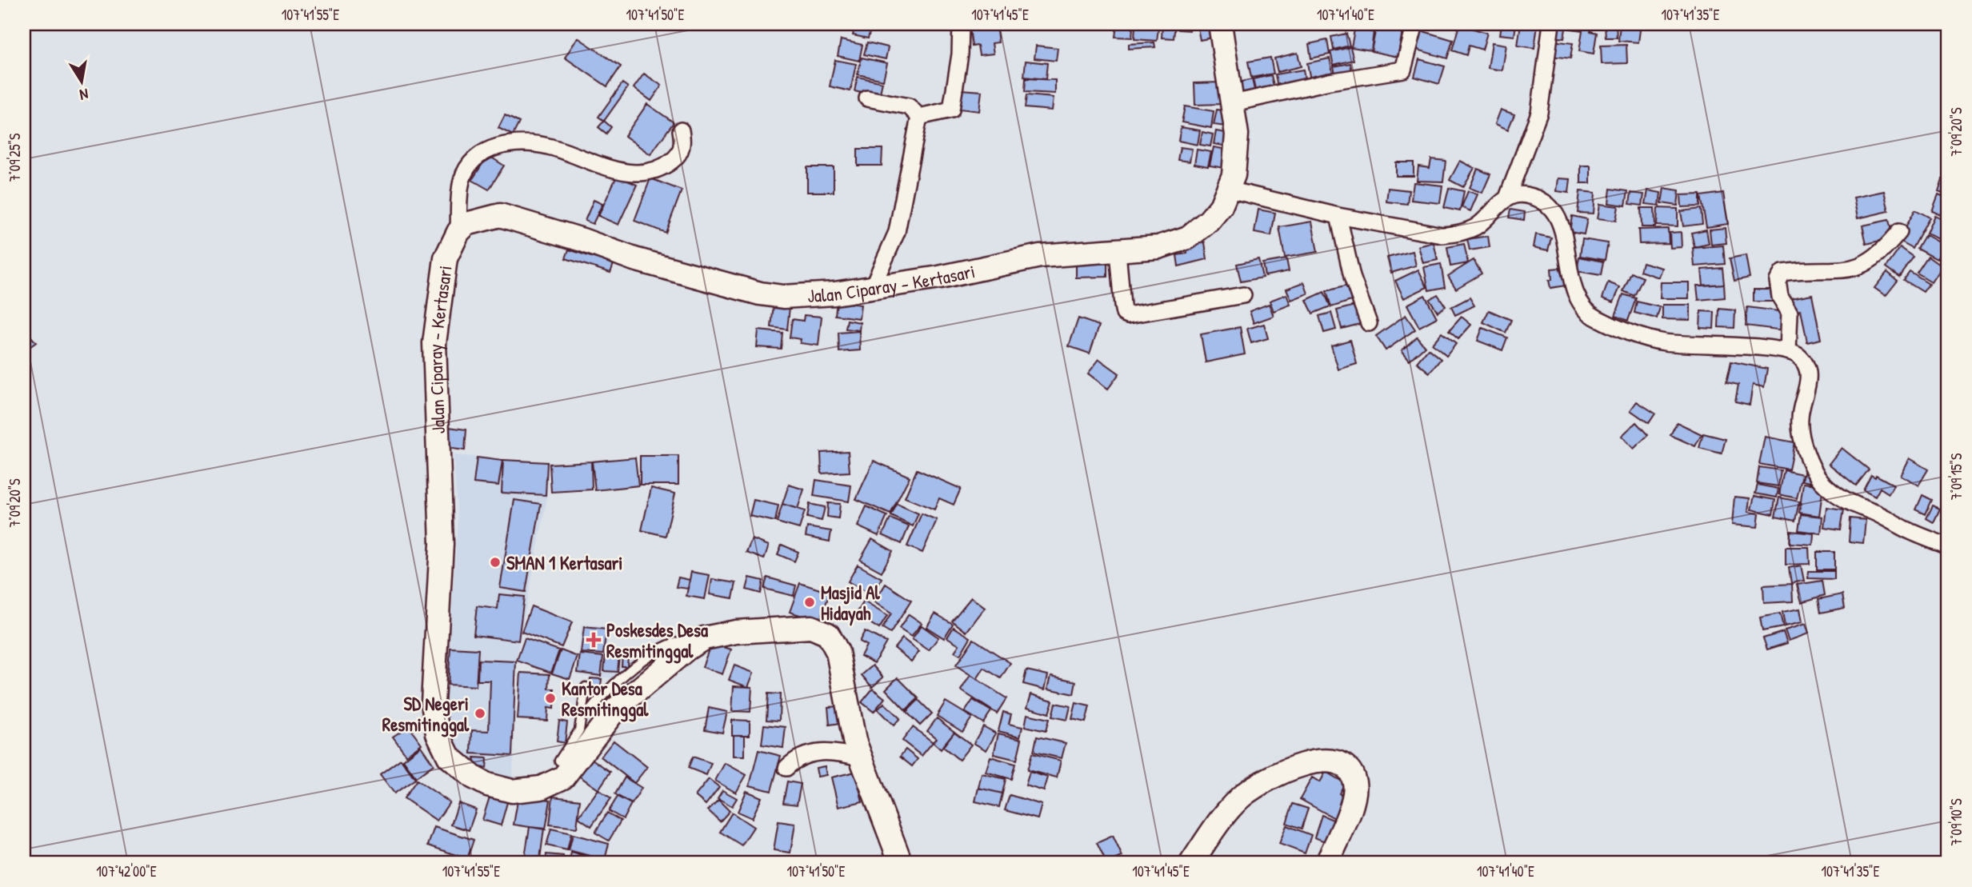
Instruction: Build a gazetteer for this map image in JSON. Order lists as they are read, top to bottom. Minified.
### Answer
{"streets":{"main road":["Jalan Ciparay - Kertasari"]},"places":{"other":["SMAN 1 Kertasari","Masjid Al Hidayah","Kantor Desa Resmitinggal","SD Negeri Resmitinggal"],"health":["Poskesdes Desa Resmitinggal"]},"north":"bottom","coordinates":["107°41'55\"E","107°41'50\"E","107°41'45\"E","107°41'40\"E","107°41'35\"E","7°09'20\"S","7°09'25\"S","7°09'15\"S","7°09'10\"S","107°42'00\"E"]}
